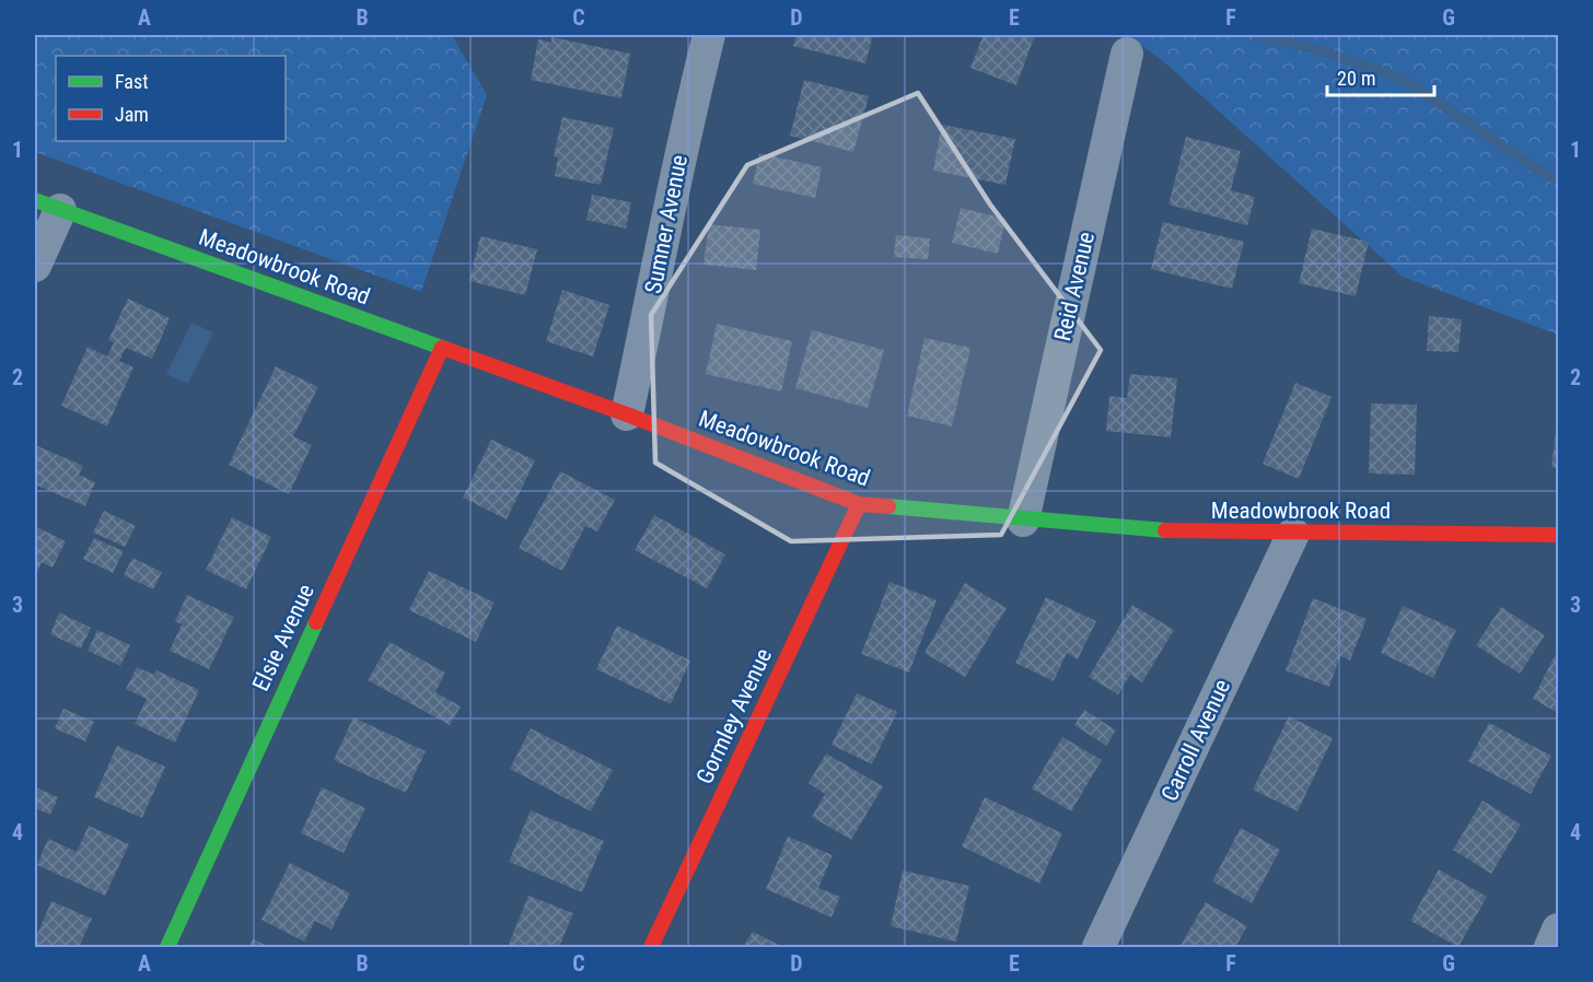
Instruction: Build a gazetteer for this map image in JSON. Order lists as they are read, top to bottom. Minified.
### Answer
{"streets":{"street":["Sumner Avenue","Meadowbrook Road","Reid Avenue","Elsie Avenue","Gormley Avenue","Carroll Avenue"]},"crossings":[["Sumner Avenue","Meadowbrook Road"],["Meadowbrook Road","Reid Avenue"],["Meadowbrook Road","Elsie Avenue"],["Meadowbrook Road","Gormley Avenue"],["Meadowbrook Road","Carroll Avenue"]],"legend":["Fast","Jam"],"scale_bar":"20 m","grid":{"columns":["A","B","C","D","E","F","G"],"rows":["1","2","3","4"]}}
